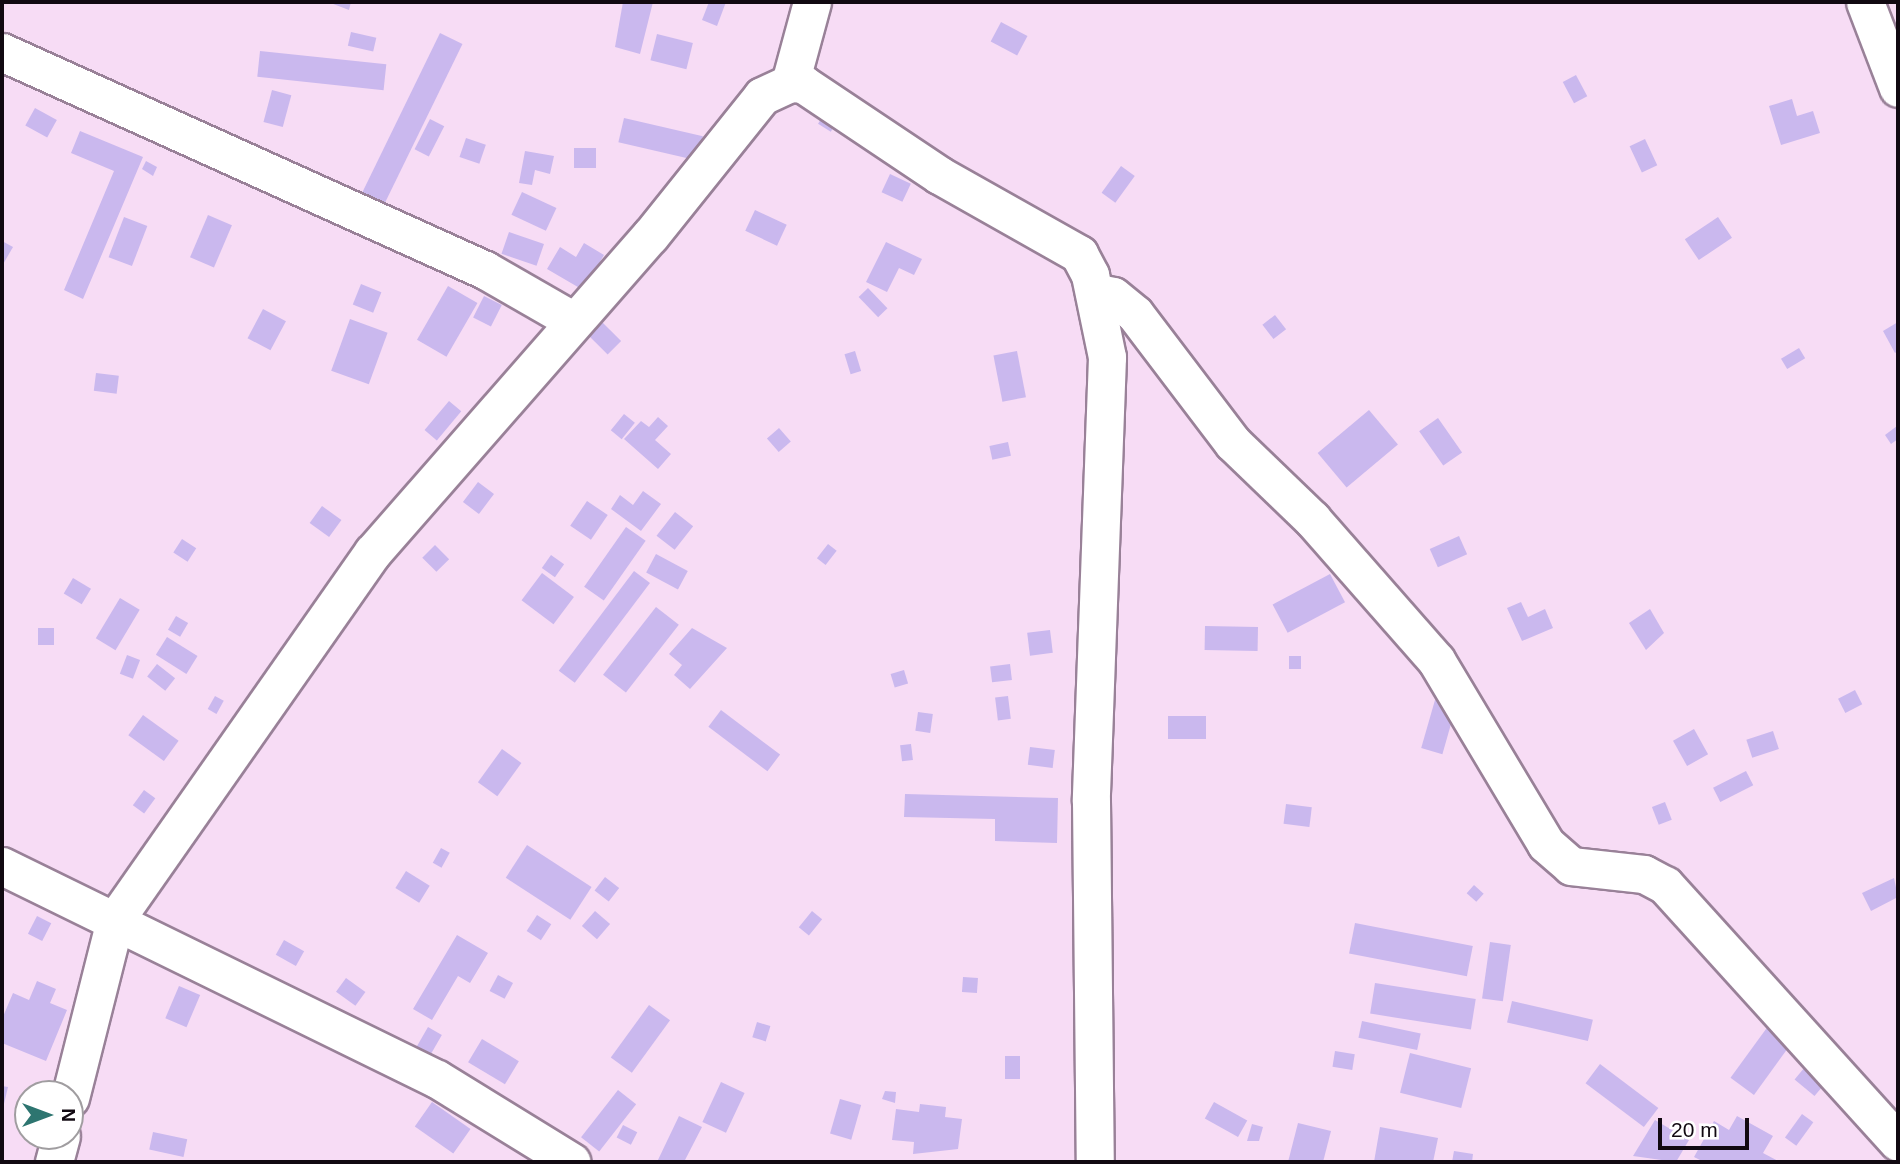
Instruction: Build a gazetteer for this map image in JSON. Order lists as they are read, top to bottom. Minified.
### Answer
{"scale_bar":"20 m","north":"right"}
